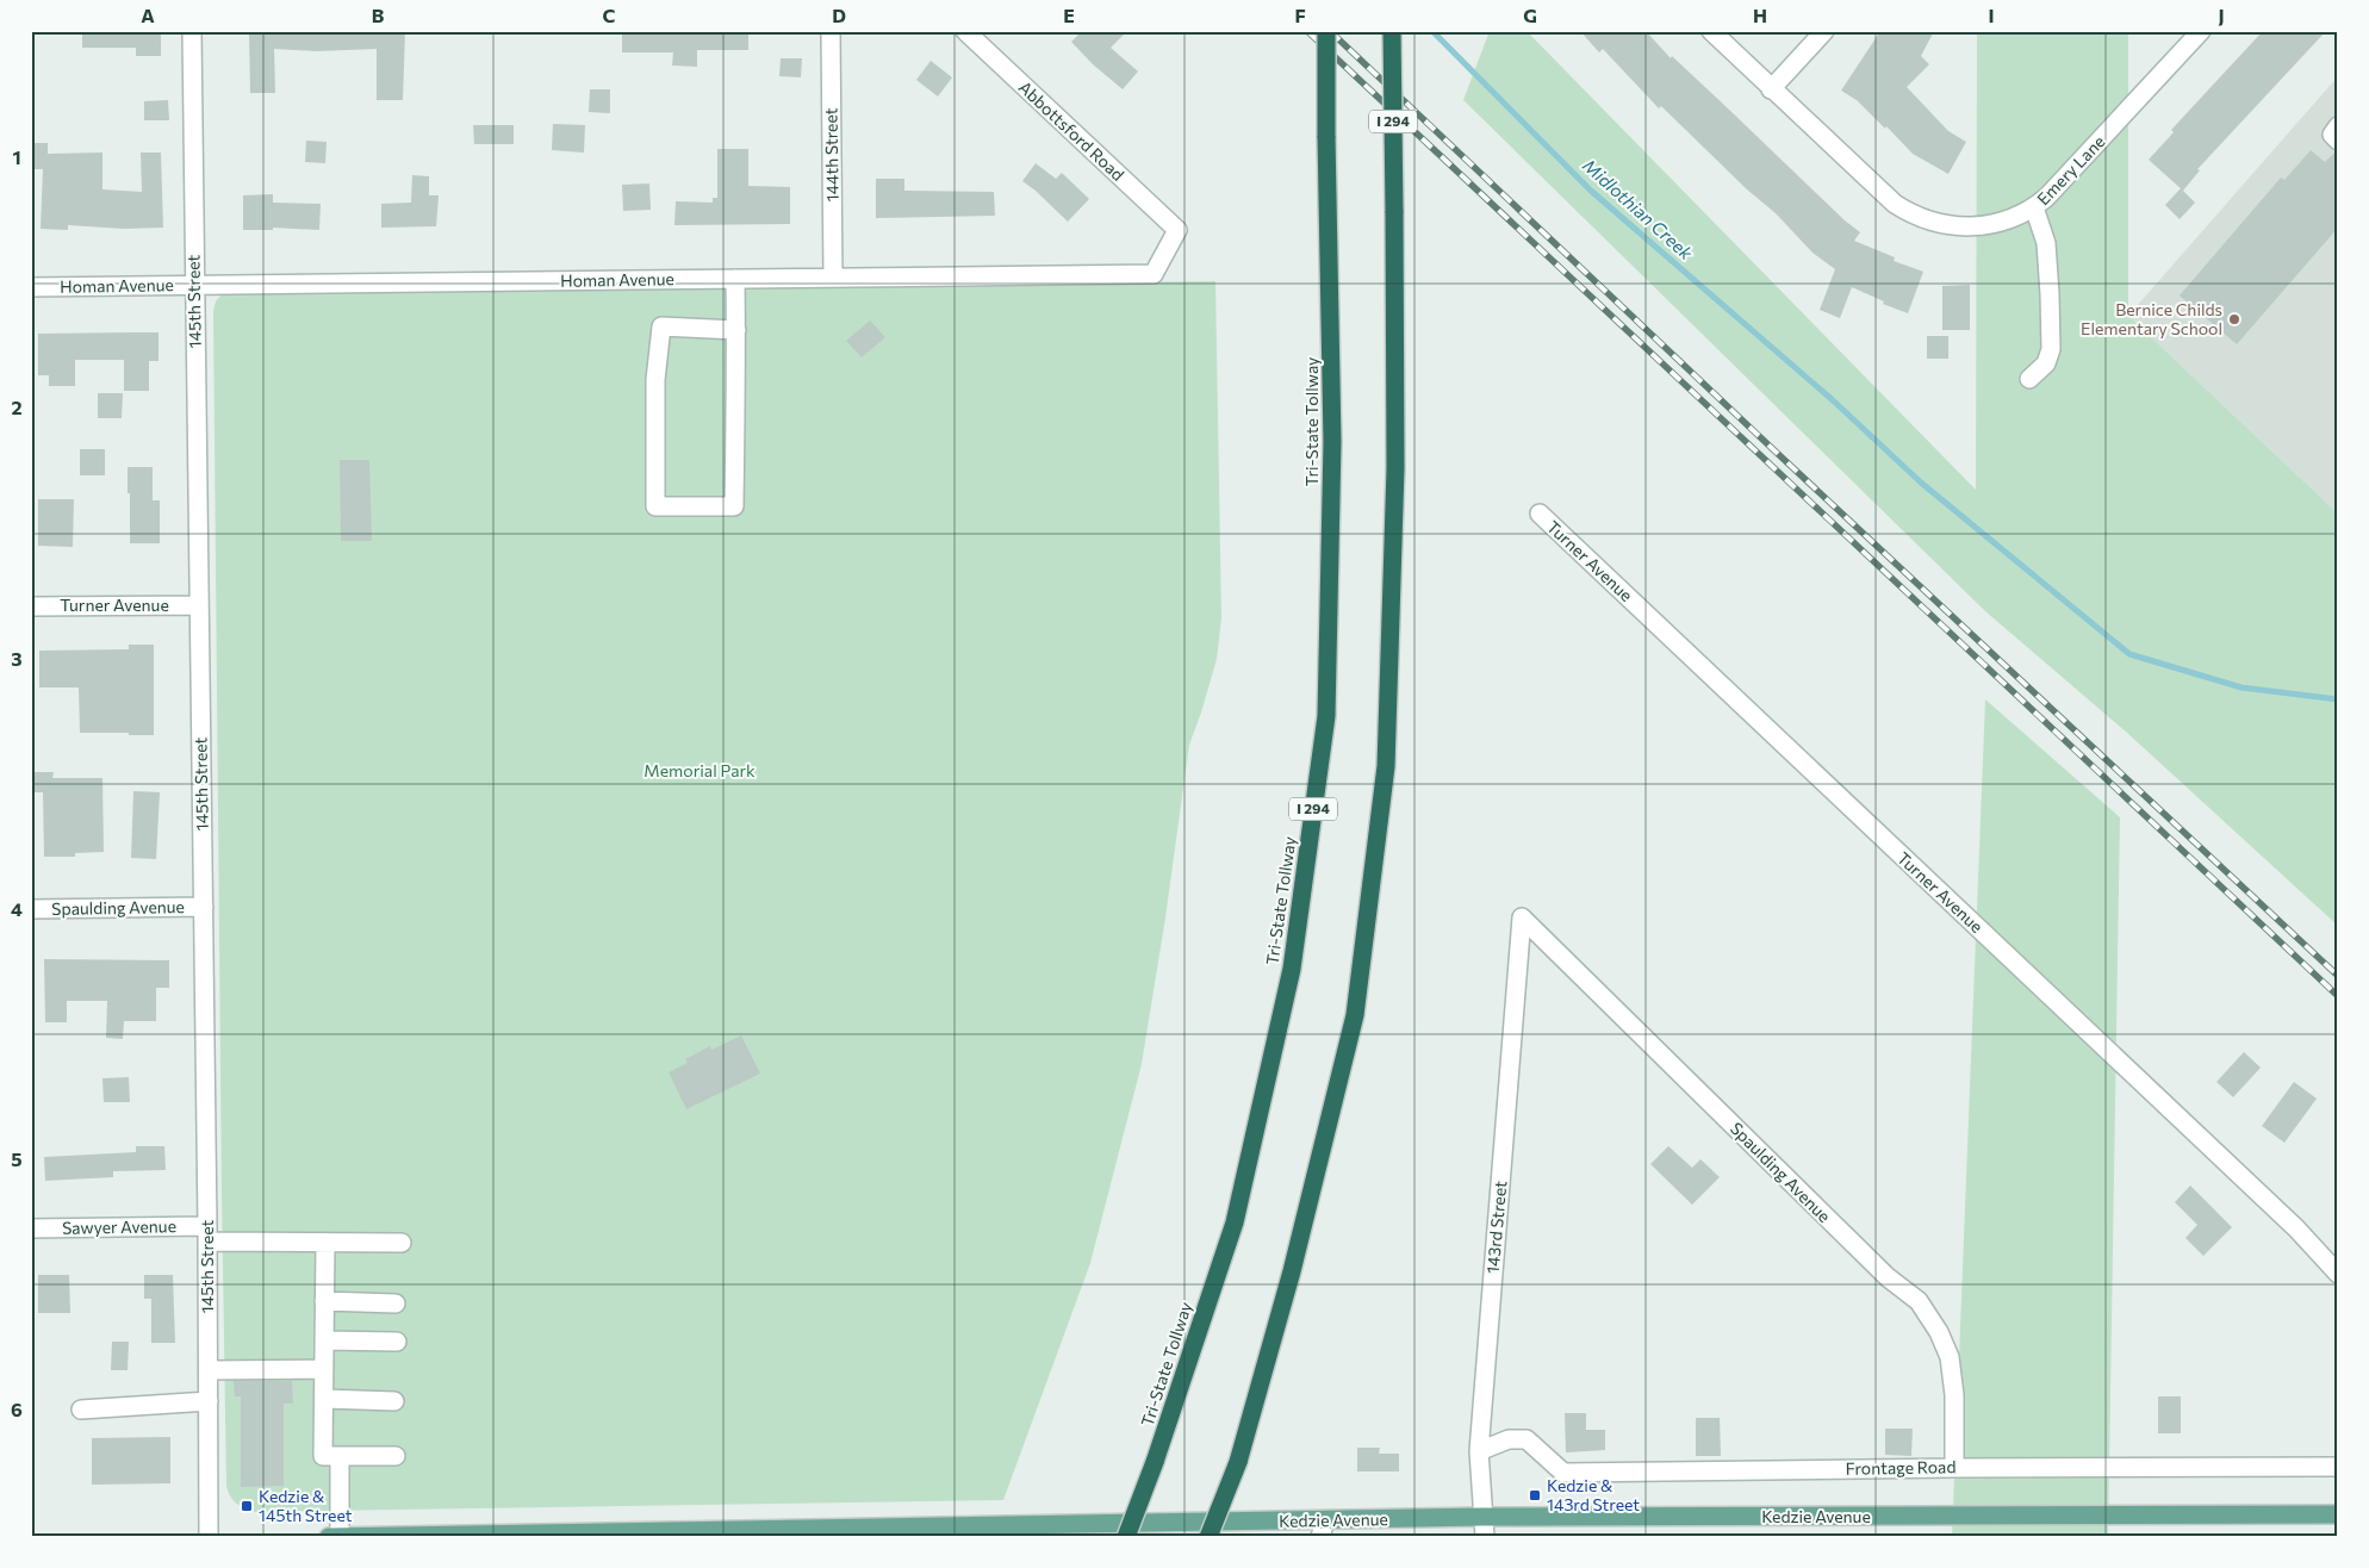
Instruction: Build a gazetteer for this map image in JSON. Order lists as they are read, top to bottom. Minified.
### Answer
{"streets":{"highway":["I 294","Tri-State Tollway"],"main road":["Kedzie Avenue"],"street":["Abbottsford Road","144th Street","Emery Lane","Homan Avenue","145th Street","Turner Avenue","Spaulding Avenue","Sawyer Avenue","143rd Street","Frontage Road"]},"crossings":[["Abbottsford Road","Homan Avenue"],["144th Street","Homan Avenue"],["Homan Avenue","145th Street"],["145th Street","Turner Avenue"],["145th Street","Spaulding Avenue"],["145th Street","Sawyer Avenue"],["Spaulding Avenue","143rd Street"],["Spaulding Avenue","Frontage Road"],["143rd Street","Frontage Road"],["143rd Street","Kedzie Avenue"]],"water":["Midlothian Creek"],"parks":["Memorial Park"],"places":{"other":["Bernice Childs Elementary School"],"transit":["Kedzie & 143rd Street","Kedzie & 145th Street"]},"grid":{"columns":["A","B","C","D","E","F","G","H","I","J"],"rows":["1","2","3","4","5","6"]}}
